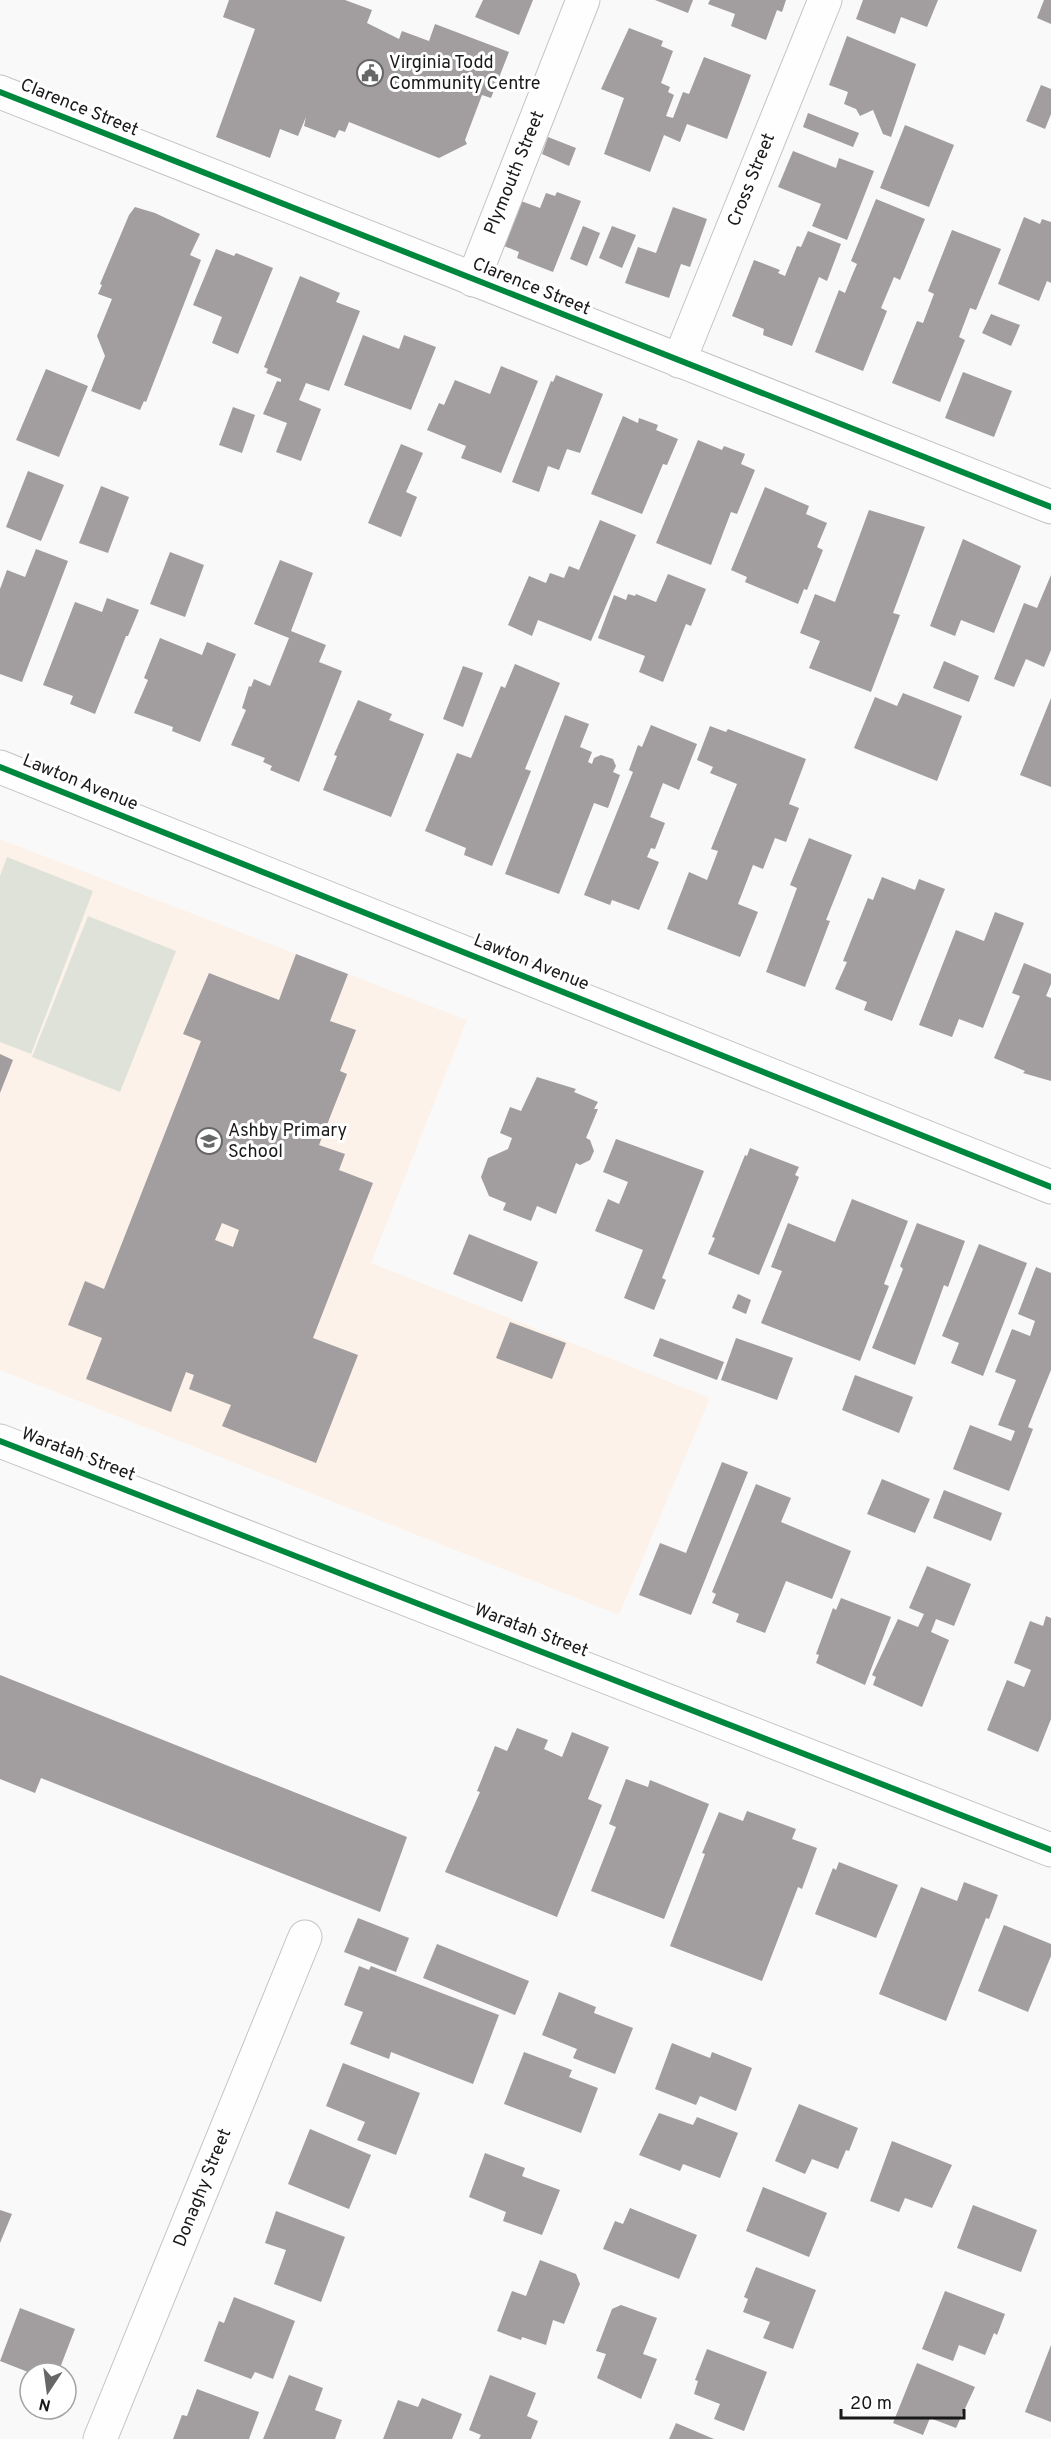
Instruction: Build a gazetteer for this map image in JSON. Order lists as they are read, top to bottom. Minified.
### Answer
{"streets":{"street":["Clarence Street","Plymouth Street","Cross Street","Lawton Avenue","Waratah Street","Donaghy Street"]},"crossings":[["Clarence Street","Plymouth Street"],["Clarence Street","Cross Street"]],"places":{"public building":["Virginia Todd Community Centre"],"school or university":["Ashby Primary School"]},"scale_bar":"20 m","north":"bottom"}
